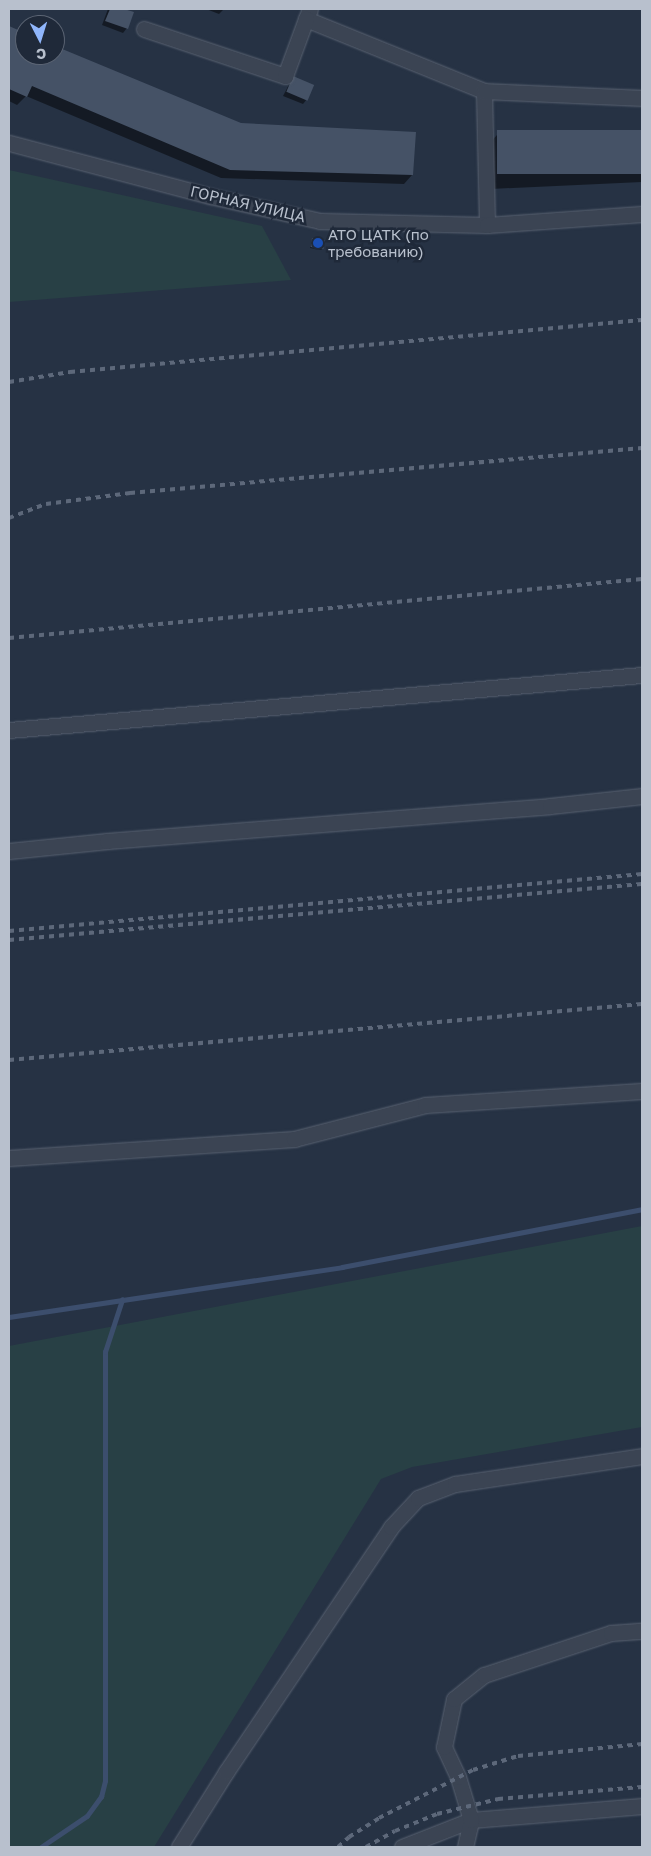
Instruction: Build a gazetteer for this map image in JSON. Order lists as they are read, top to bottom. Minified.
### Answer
{"streets":{"street":["ГОРНАЯ УЛИЦА"]},"places":["АТО ЦАТК (по требованию)"],"north":"bottom"}
